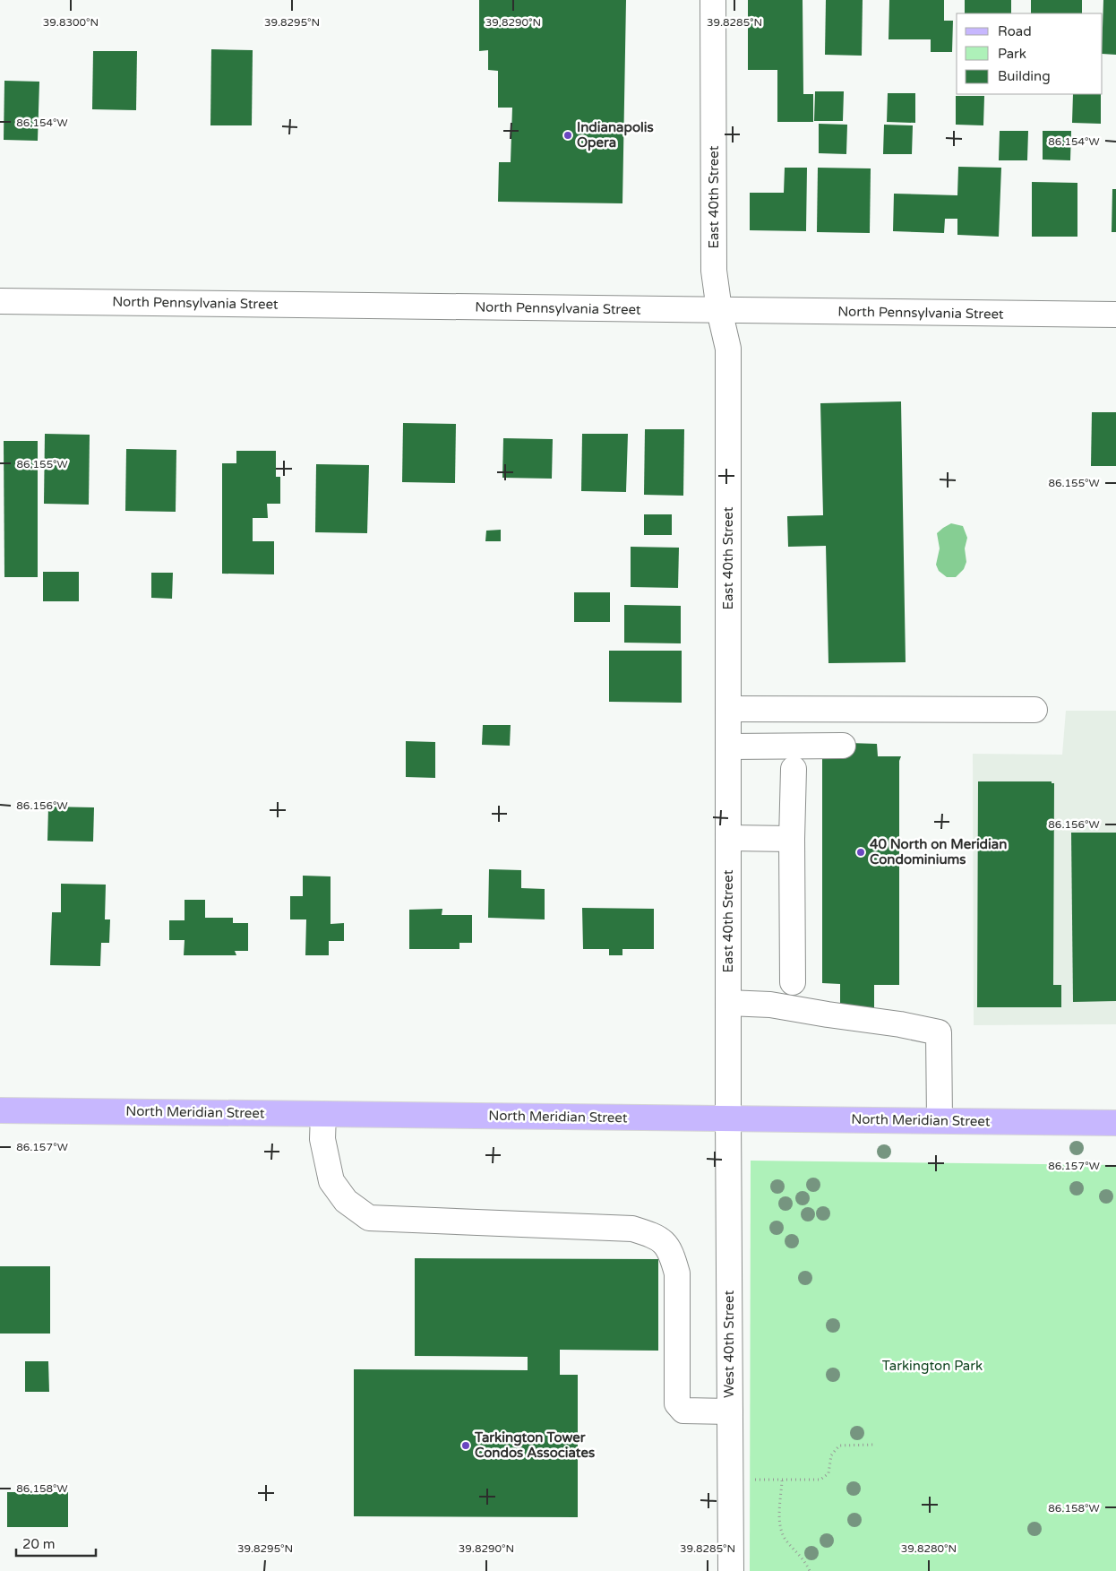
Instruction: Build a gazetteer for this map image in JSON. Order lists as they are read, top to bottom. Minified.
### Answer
{"streets":{"main road":["North Meridian Street"],"street":["East 40th Street","North Pennsylvania Street","West 40th Street"]},"crossings":[["East 40th Street","North Pennsylvania Street"],["East 40th Street","North Meridian Street"],["East 40th Street","West 40th Street"],["North Meridian Street","West 40th Street"]],"parks":["Tarkington Park"],"places":["Indianapolis Opera","40 North on Meridian Condominiums","Tarkington Tower Condos Associates"],"legend":["Road","Park","Building"],"scale_bar":"20 m","coordinates":["39.8300°N","39.8295°N","39.8290°N","39.8285°N","86.154°W","86.155°W","86.156°W","86.157°W","86.158°W","39.8280°N"]}
